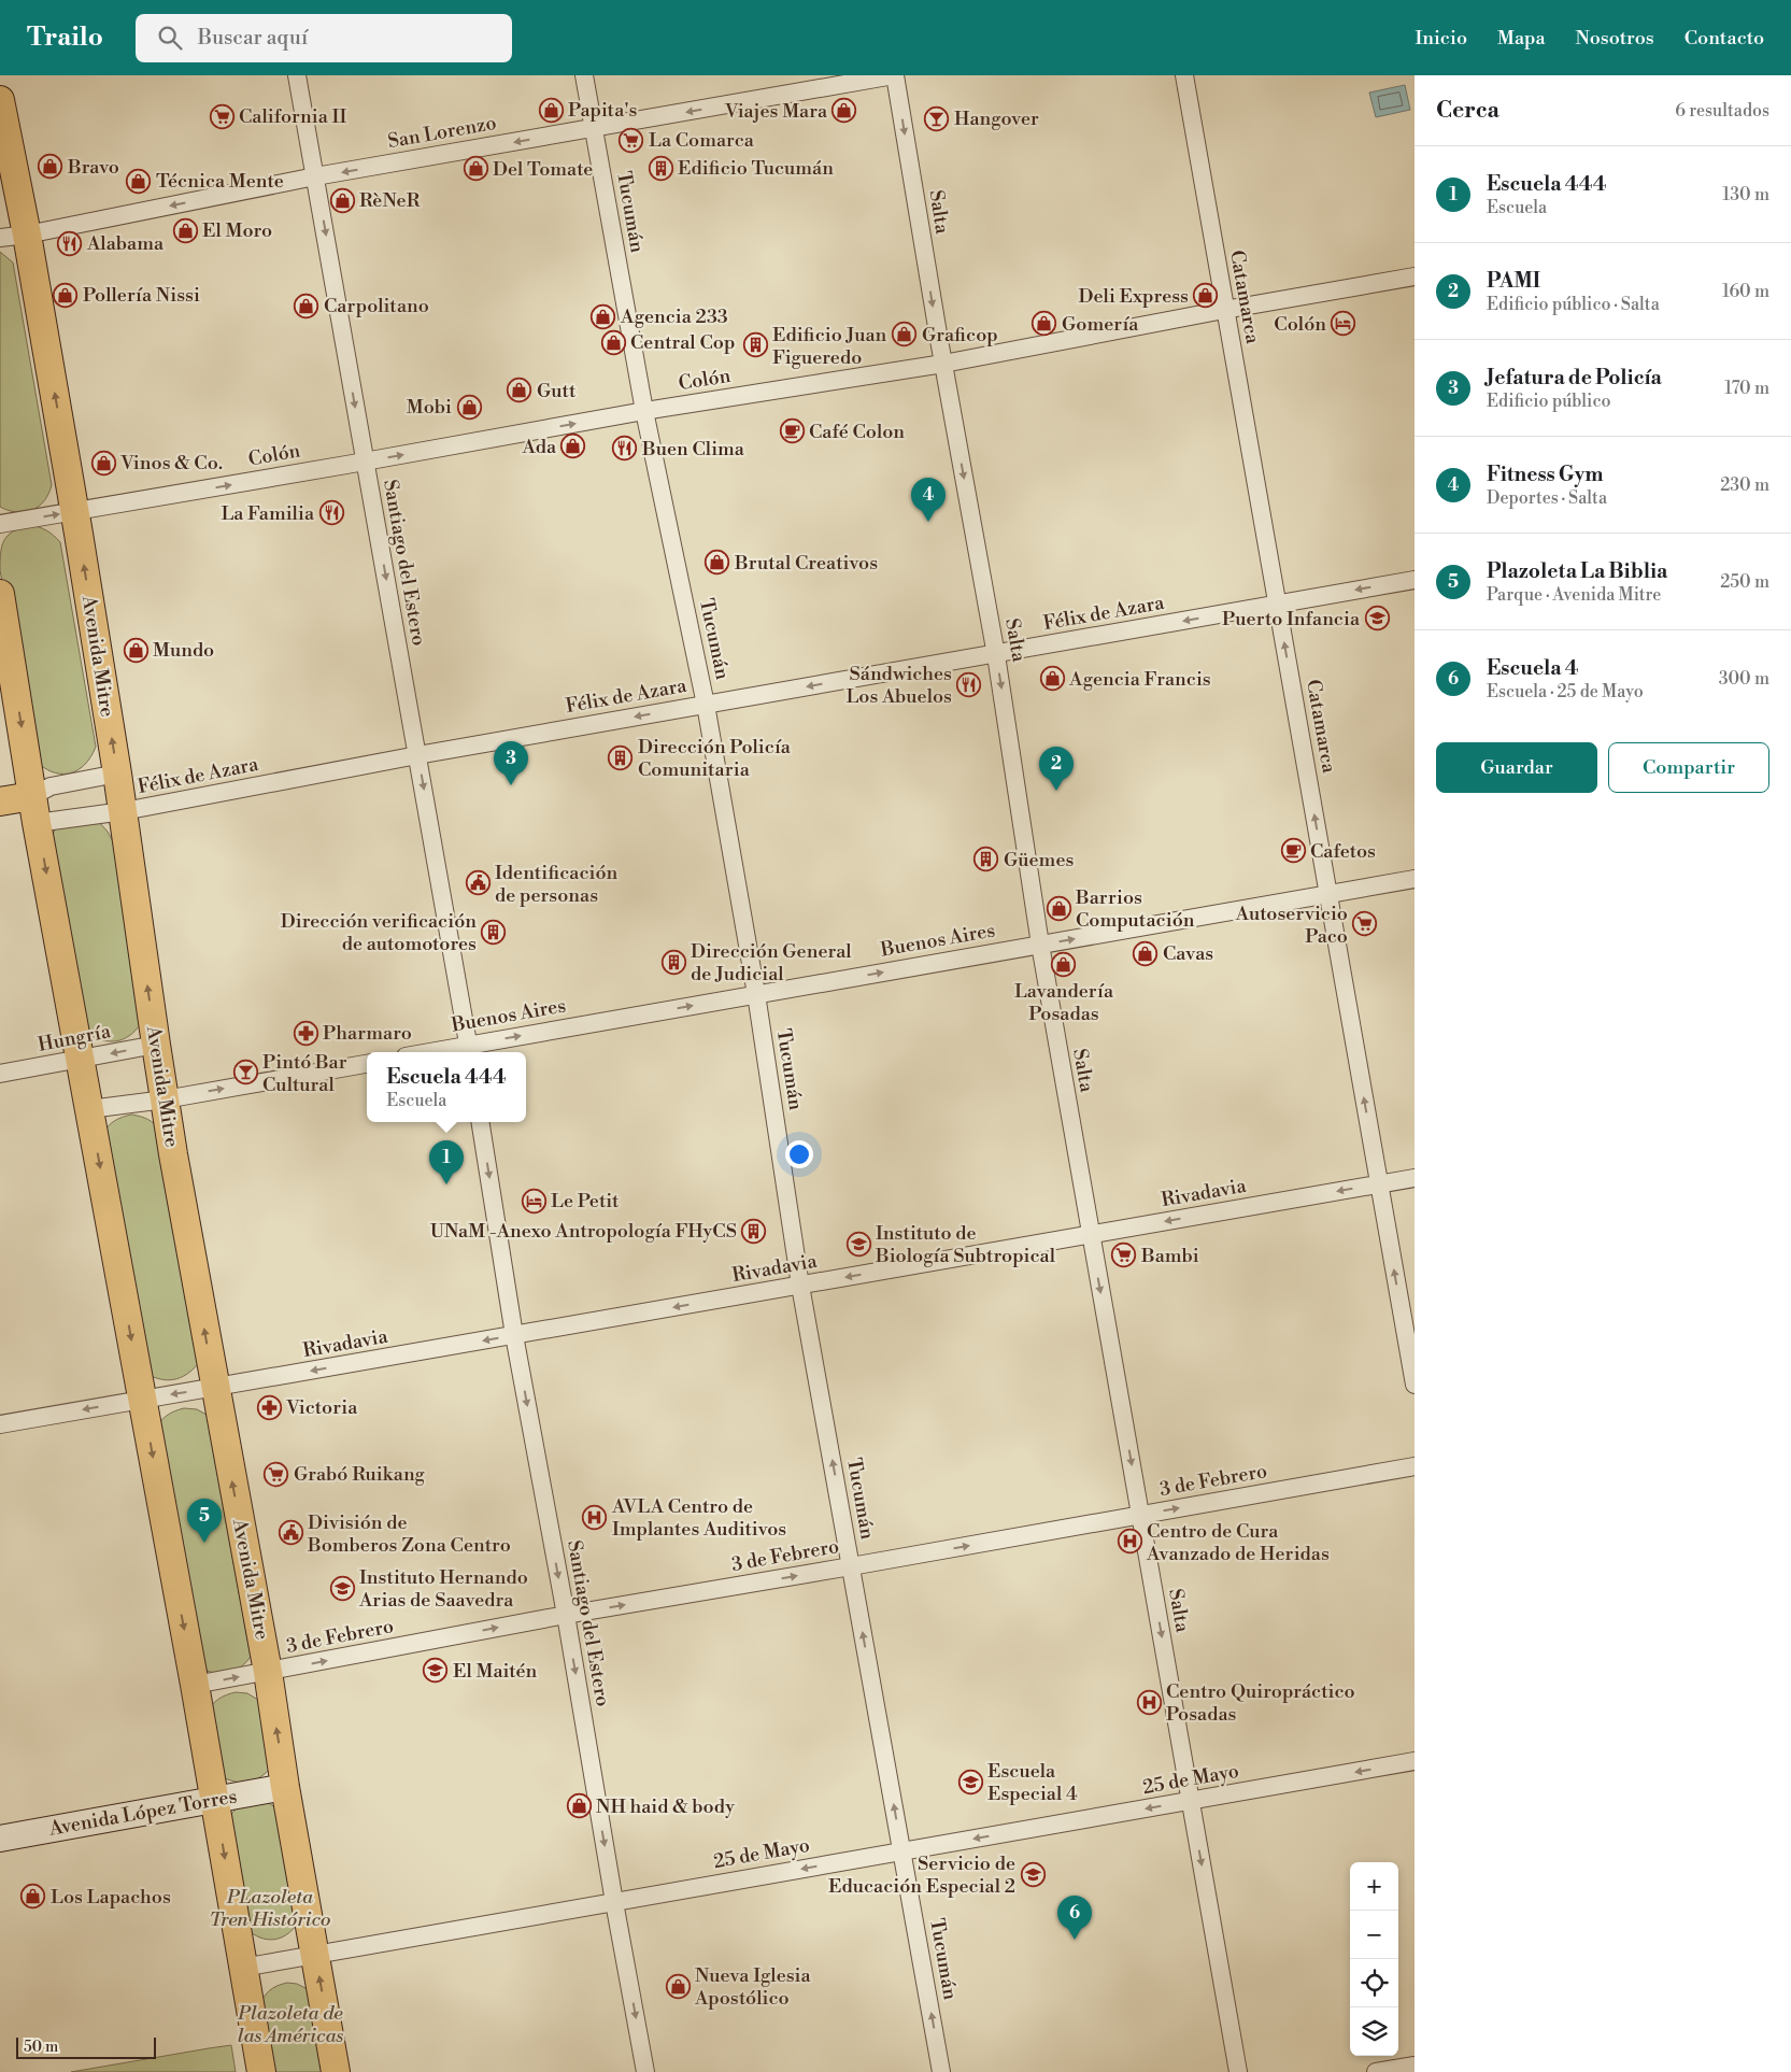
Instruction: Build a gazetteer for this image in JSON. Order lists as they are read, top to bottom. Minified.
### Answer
{"streets":{"main road":["Avenida Mitre","Avenida López Torres"],"street":["San Lorenzo","Tucumán","Salta","Catamarca","Colón","Santiago del Estero","Félix de Azara","Buenos Aires","Hungría","Rivadavia","3 de Febrero","25 de Mayo"]},"crossings":[["San Lorenzo","Tucumán"],["San Lorenzo","Salta"],["San Lorenzo","Santiago del Estero"],["San Lorenzo","Avenida Mitre"],["Tucumán","Colón"],["Tucumán","Félix de Azara"],["Tucumán","Buenos Aires"],["Tucumán","Rivadavia"],["Tucumán","3 de Febrero"],["Tucumán","25 de Mayo"],["Salta","Colón"],["Salta","Félix de Azara"],["Salta","Buenos Aires"],["Salta","Rivadavia"],["Salta","3 de Febrero"],["Salta","25 de Mayo"],["Catamarca","Colón"],["Catamarca","Félix de Azara"],["Catamarca","Buenos Aires"],["Catamarca","Rivadavia"],["Colón","Santiago del Estero"],["Colón","Avenida Mitre"],["Santiago del Estero","Félix de Azara"],["Santiago del Estero","Buenos Aires"],["Santiago del Estero","Rivadavia"],["Santiago del Estero","3 de Febrero"],["Santiago del Estero","25 de Mayo"],["Félix de Azara","Avenida Mitre"],["Avenida Mitre","Hungría"],["Avenida Mitre","Rivadavia"],["Avenida Mitre","3 de Febrero"],["Avenida Mitre","25 de Mayo"],["Avenida Mitre","Avenida López Torres"]],"one_way":["San Lorenzo","Tucumán","Salta","Catamarca","Colón","Santiago del Estero","Félix de Azara","Buenos Aires","Rivadavia","3 de Febrero","25 de Mayo"],"parks":["PLazoleta Tren Histórico","Plazoleta de las Américas"],"places":{"shop":["Papita's","Viajes Mara","Bravo","Del Tomate","Técnica Mente","RèNeR","El Moro","Pollería Nissi","Deli Express","Carpolitano","Agencia 233","Gomería","Graficop","Central Cop","Gutt","Mobi","Ada","Vinos & Co.","Brutal Creativos","Mundo","Agencia Francis","Barrios Computación","Cavas","Lavandería Posadas","NH haid & body","Los Lapachos","Nueva Iglesia Apostólico"],"supermarket":["California II","La Comarca","Autoservicio Paco","Bambi","Grabó Ruikang"],"bar":["Hangover","Pintó Bar Cultural"],"building":["Edificio Tucumán","Edificio Juan Figueredo","Dirección Policía Comunitaria","Güemes","Dirección verificación de automotores","Dirección General de Judicial","UNaM -Anexo Antropología FHyCS"],"restaurant":["Alabama","Buen Clima","La Familia","Sándwiches Los Abuelos"],"hotel":["Colón","Le Petit"],"cafe":["Café Colon","Cafetos"],"school or university":["Puerto Infancia","Instituto de Biología Subtropical","Instituto Hernando Arias de Saavedra","El Maitén","Escuela Especial 4","Servicio de Educación Especial 2"],"public building":["Identificación de personas","División de Bomberos Zona Centro"],"pharmacy":["Pharmaro","Victoria"],"hospital":["AVLA Centro de Implantes Auditivos","Centro de Cura Avanzado de Heridas","Centro Quiropráctico Posadas"]},"scale_bar":"50 m","page":{"header":"Trailo","search":"Buscar aquí","nav":["Inicio","Mapa","Nosotros","Contacto"],"heading":["Cerca","6 resultados"],"list":[{"mark":"1","name":"Escuela 444","note":"Escuela","value":"130 m"},{"mark":"2","name":"PAMI","note":"Edificio público · Salta","value":"160 m"},{"mark":"3","name":"Jefatura de Policía","note":"Edificio público","value":"170 m"},{"mark":"4","name":"Fitness Gym","note":"Deportes · Salta","value":"230 m"},{"mark":"5","name":"Plazoleta La Biblia","note":"Parque · Avenida Mitre","value":"250 m"},{"mark":"6","name":"Escuela 4","note":"Escuela · 25 de Mayo","value":"300 m"}],"pins":["4","3","2","1","5","6"],"buttons":["Guardar","Compartir"],"popup":["Escuela 444","Escuela"],"map_buttons":["+","−"],"scale":"50 m"}}
